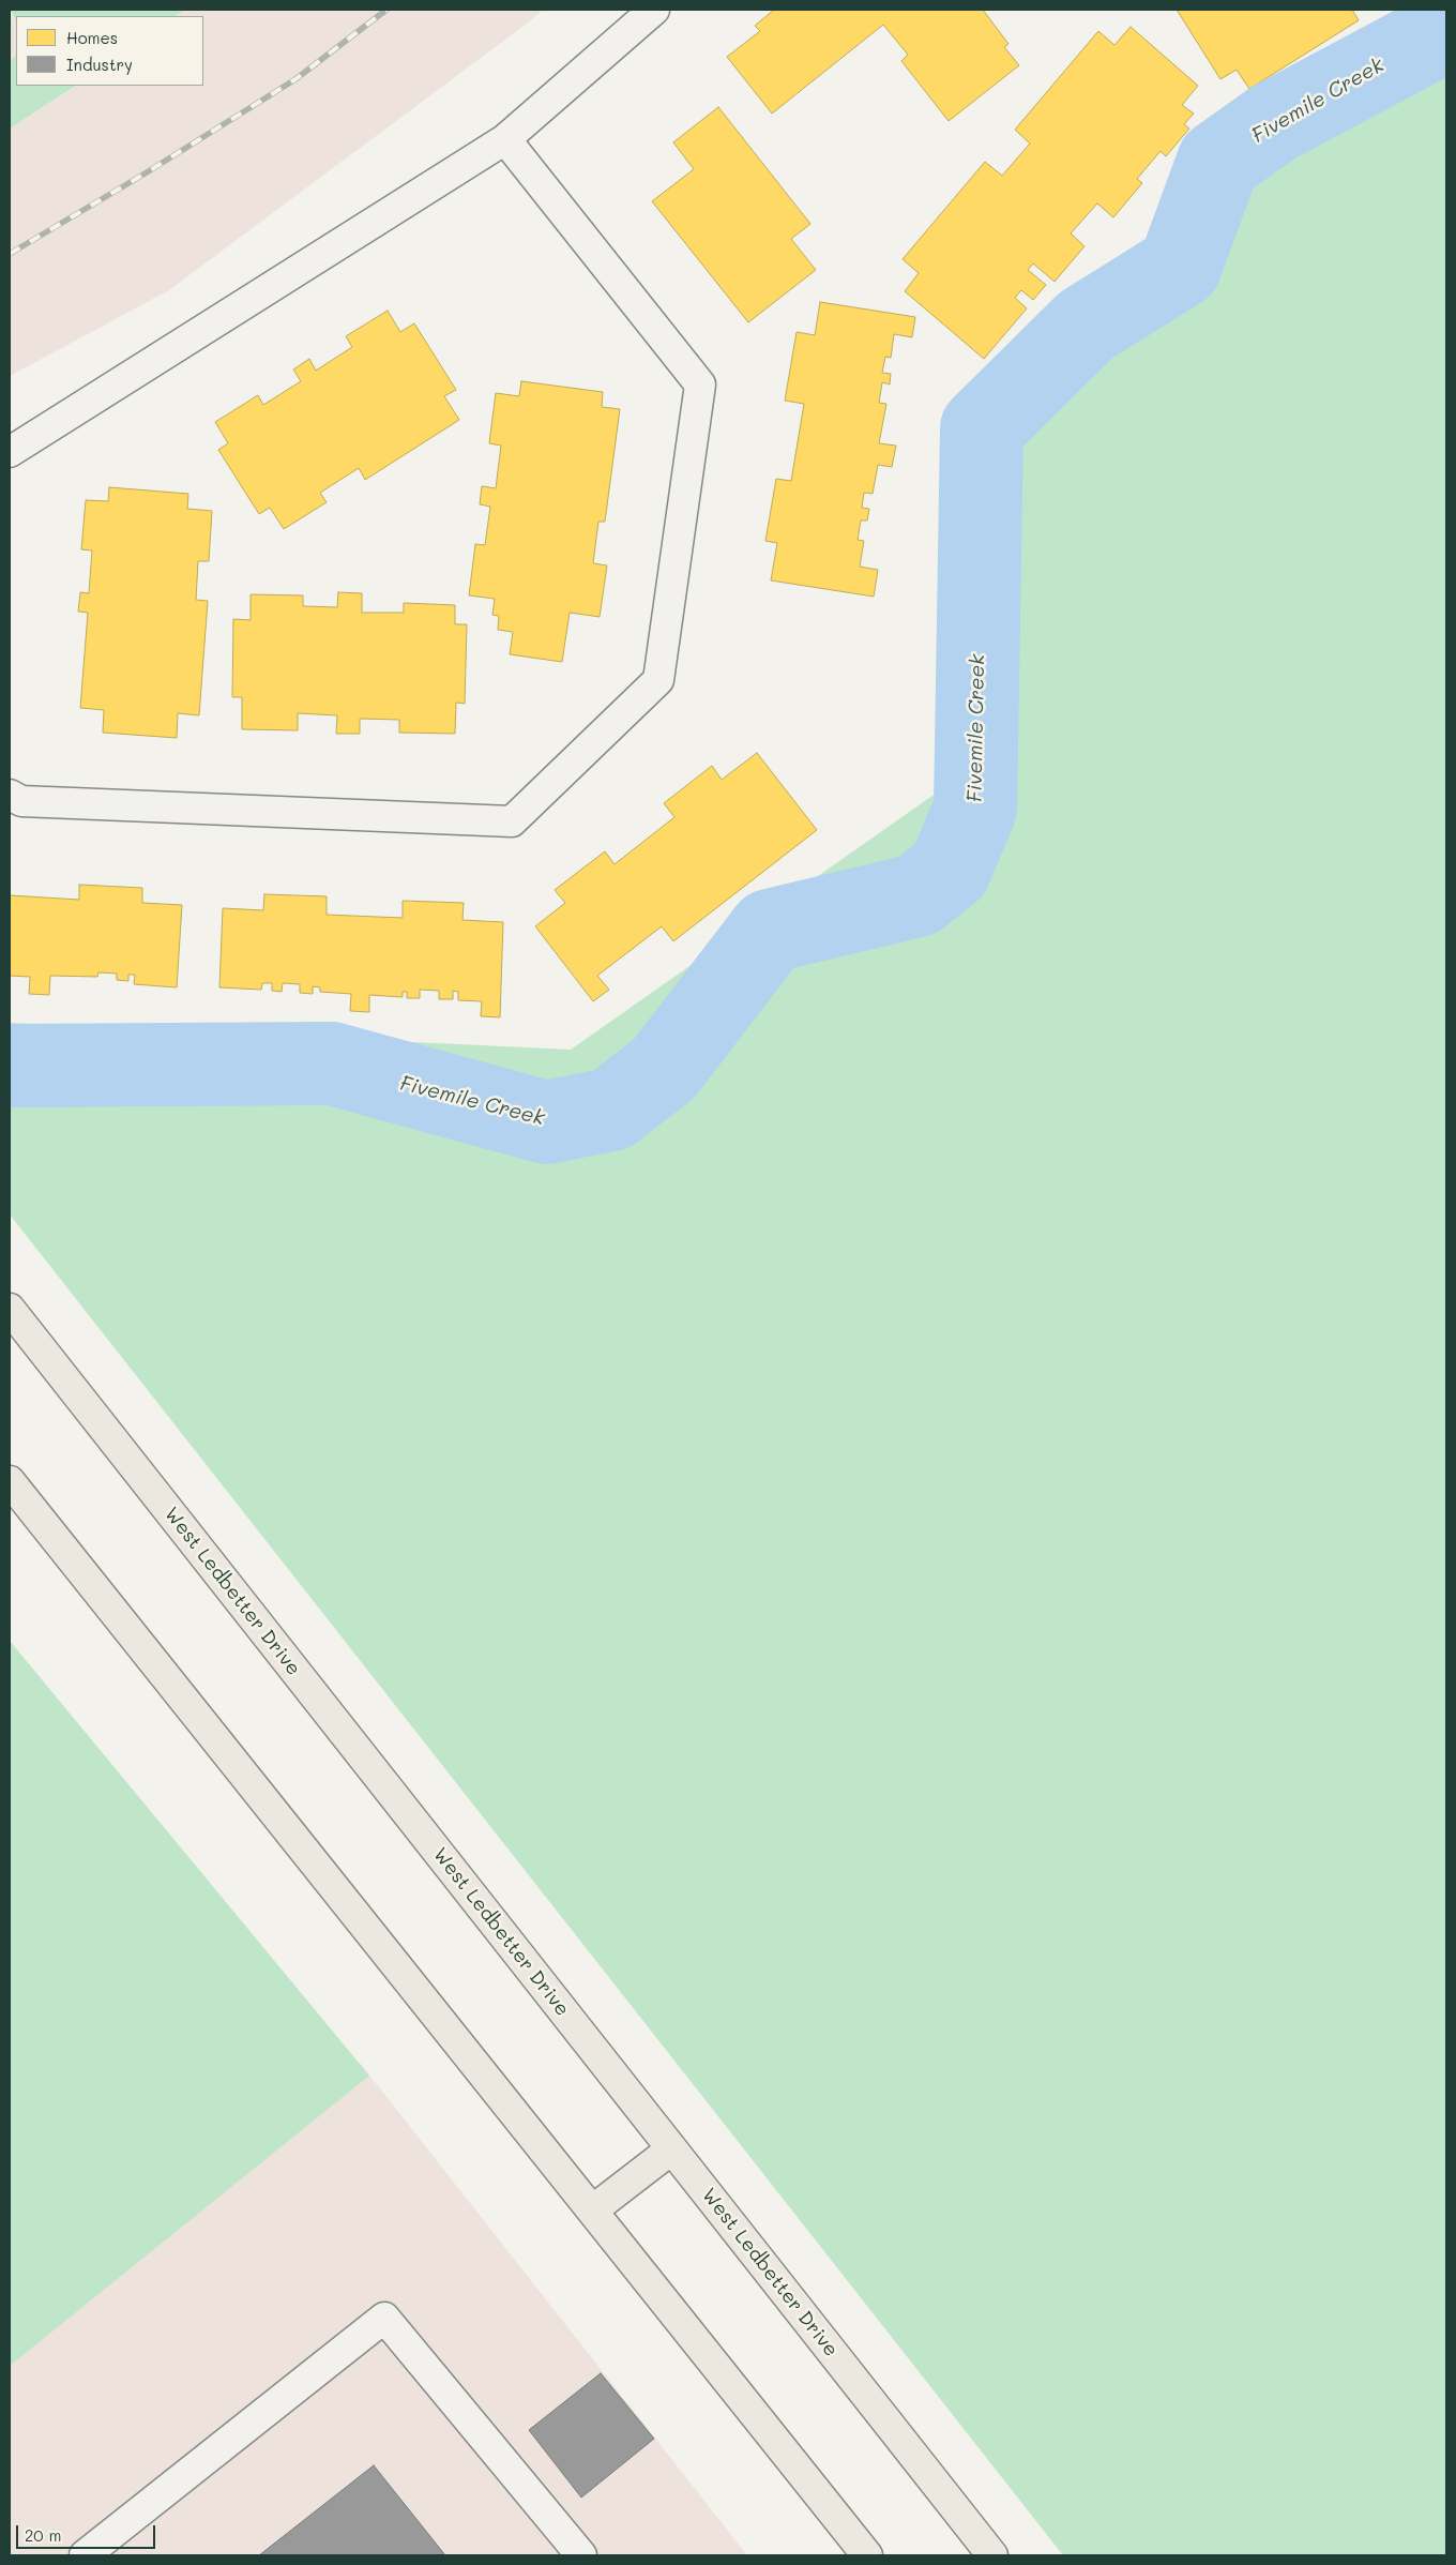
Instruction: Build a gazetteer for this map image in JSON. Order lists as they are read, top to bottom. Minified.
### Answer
{"streets":{"main road":["West Ledbetter Drive"]},"water":["Fivemile Creek"],"legend":["Homes","Industry"],"scale_bar":"20 m"}
